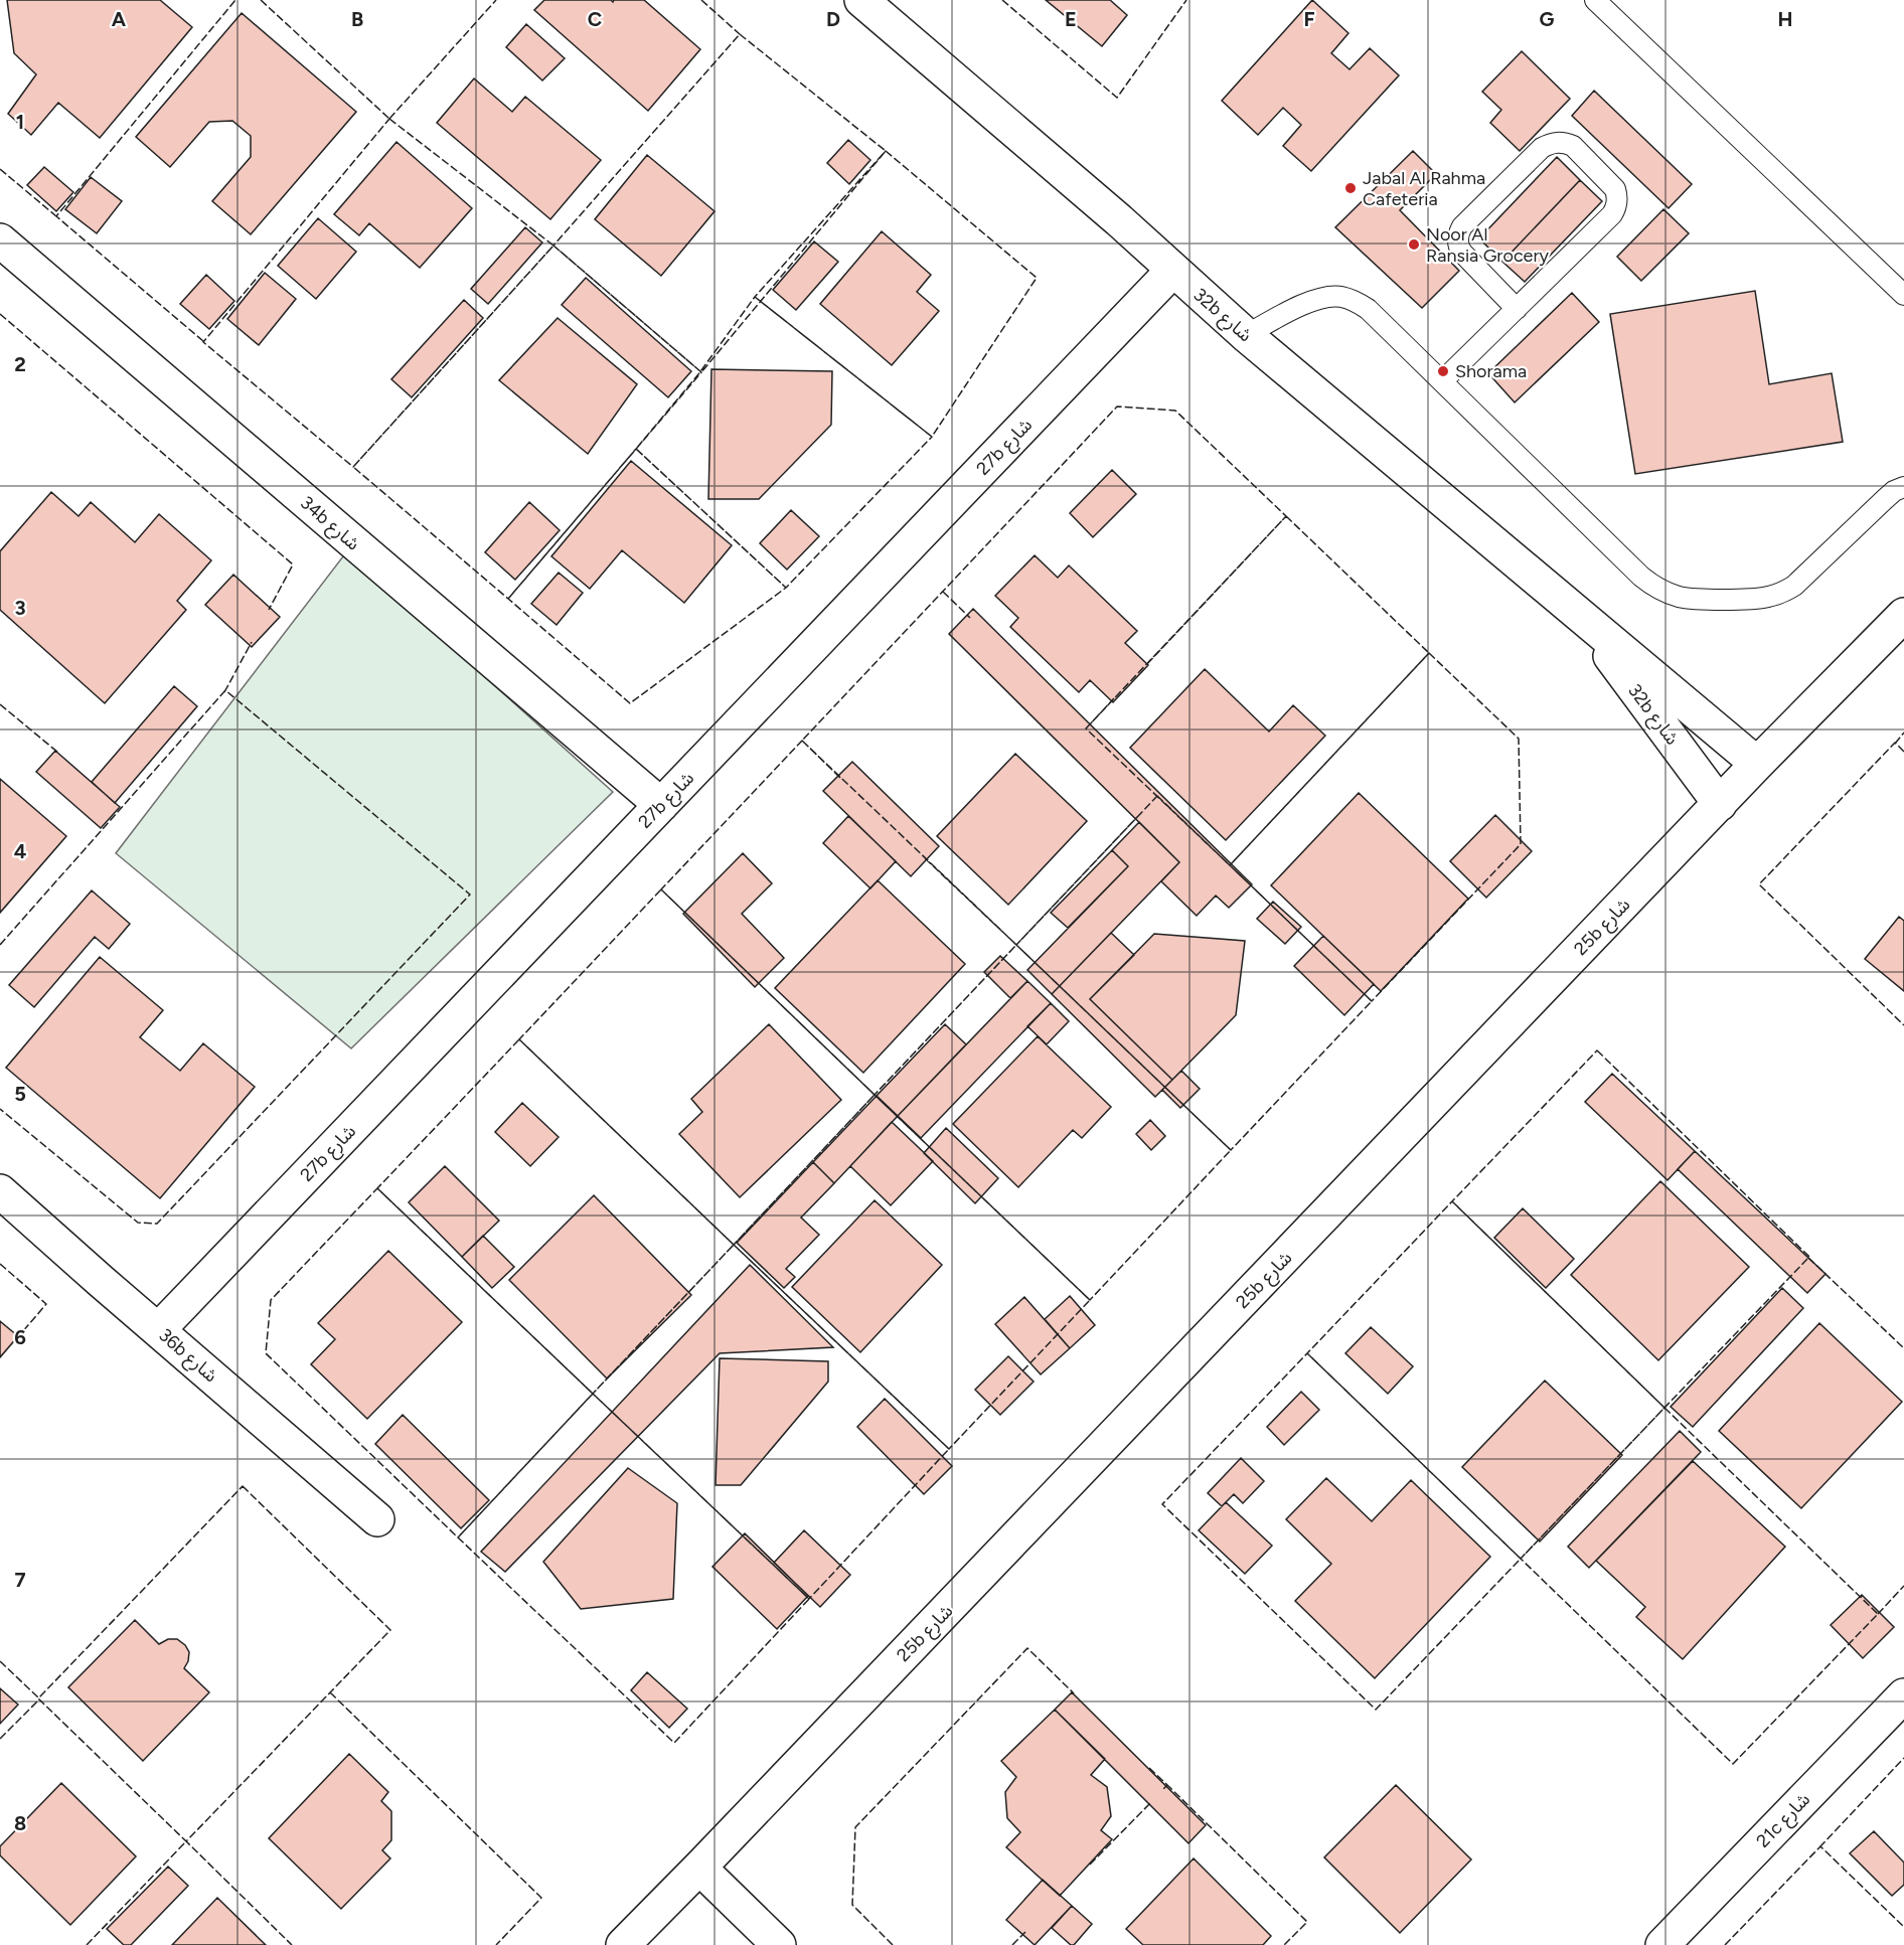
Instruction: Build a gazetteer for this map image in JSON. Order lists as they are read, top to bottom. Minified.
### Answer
{"streets":{"street":["32b شارع","27b شارع","34b شارع","25b شارع","36b شارع","21c شارع"]},"crossings":[["32b شارع","27b شارع"],["32b شارع","25b شارع"],["27b شارع","34b شارع"],["27b شارع","36b شارع"]],"places":["Jabal Al Rahma Cafeteria","Noor Al Ransia Grocery","Shorama"],"grid":{"columns":["A","B","C","D","E","F","G","H"],"rows":["1","2","3","4","5","6","7","8"]}}
